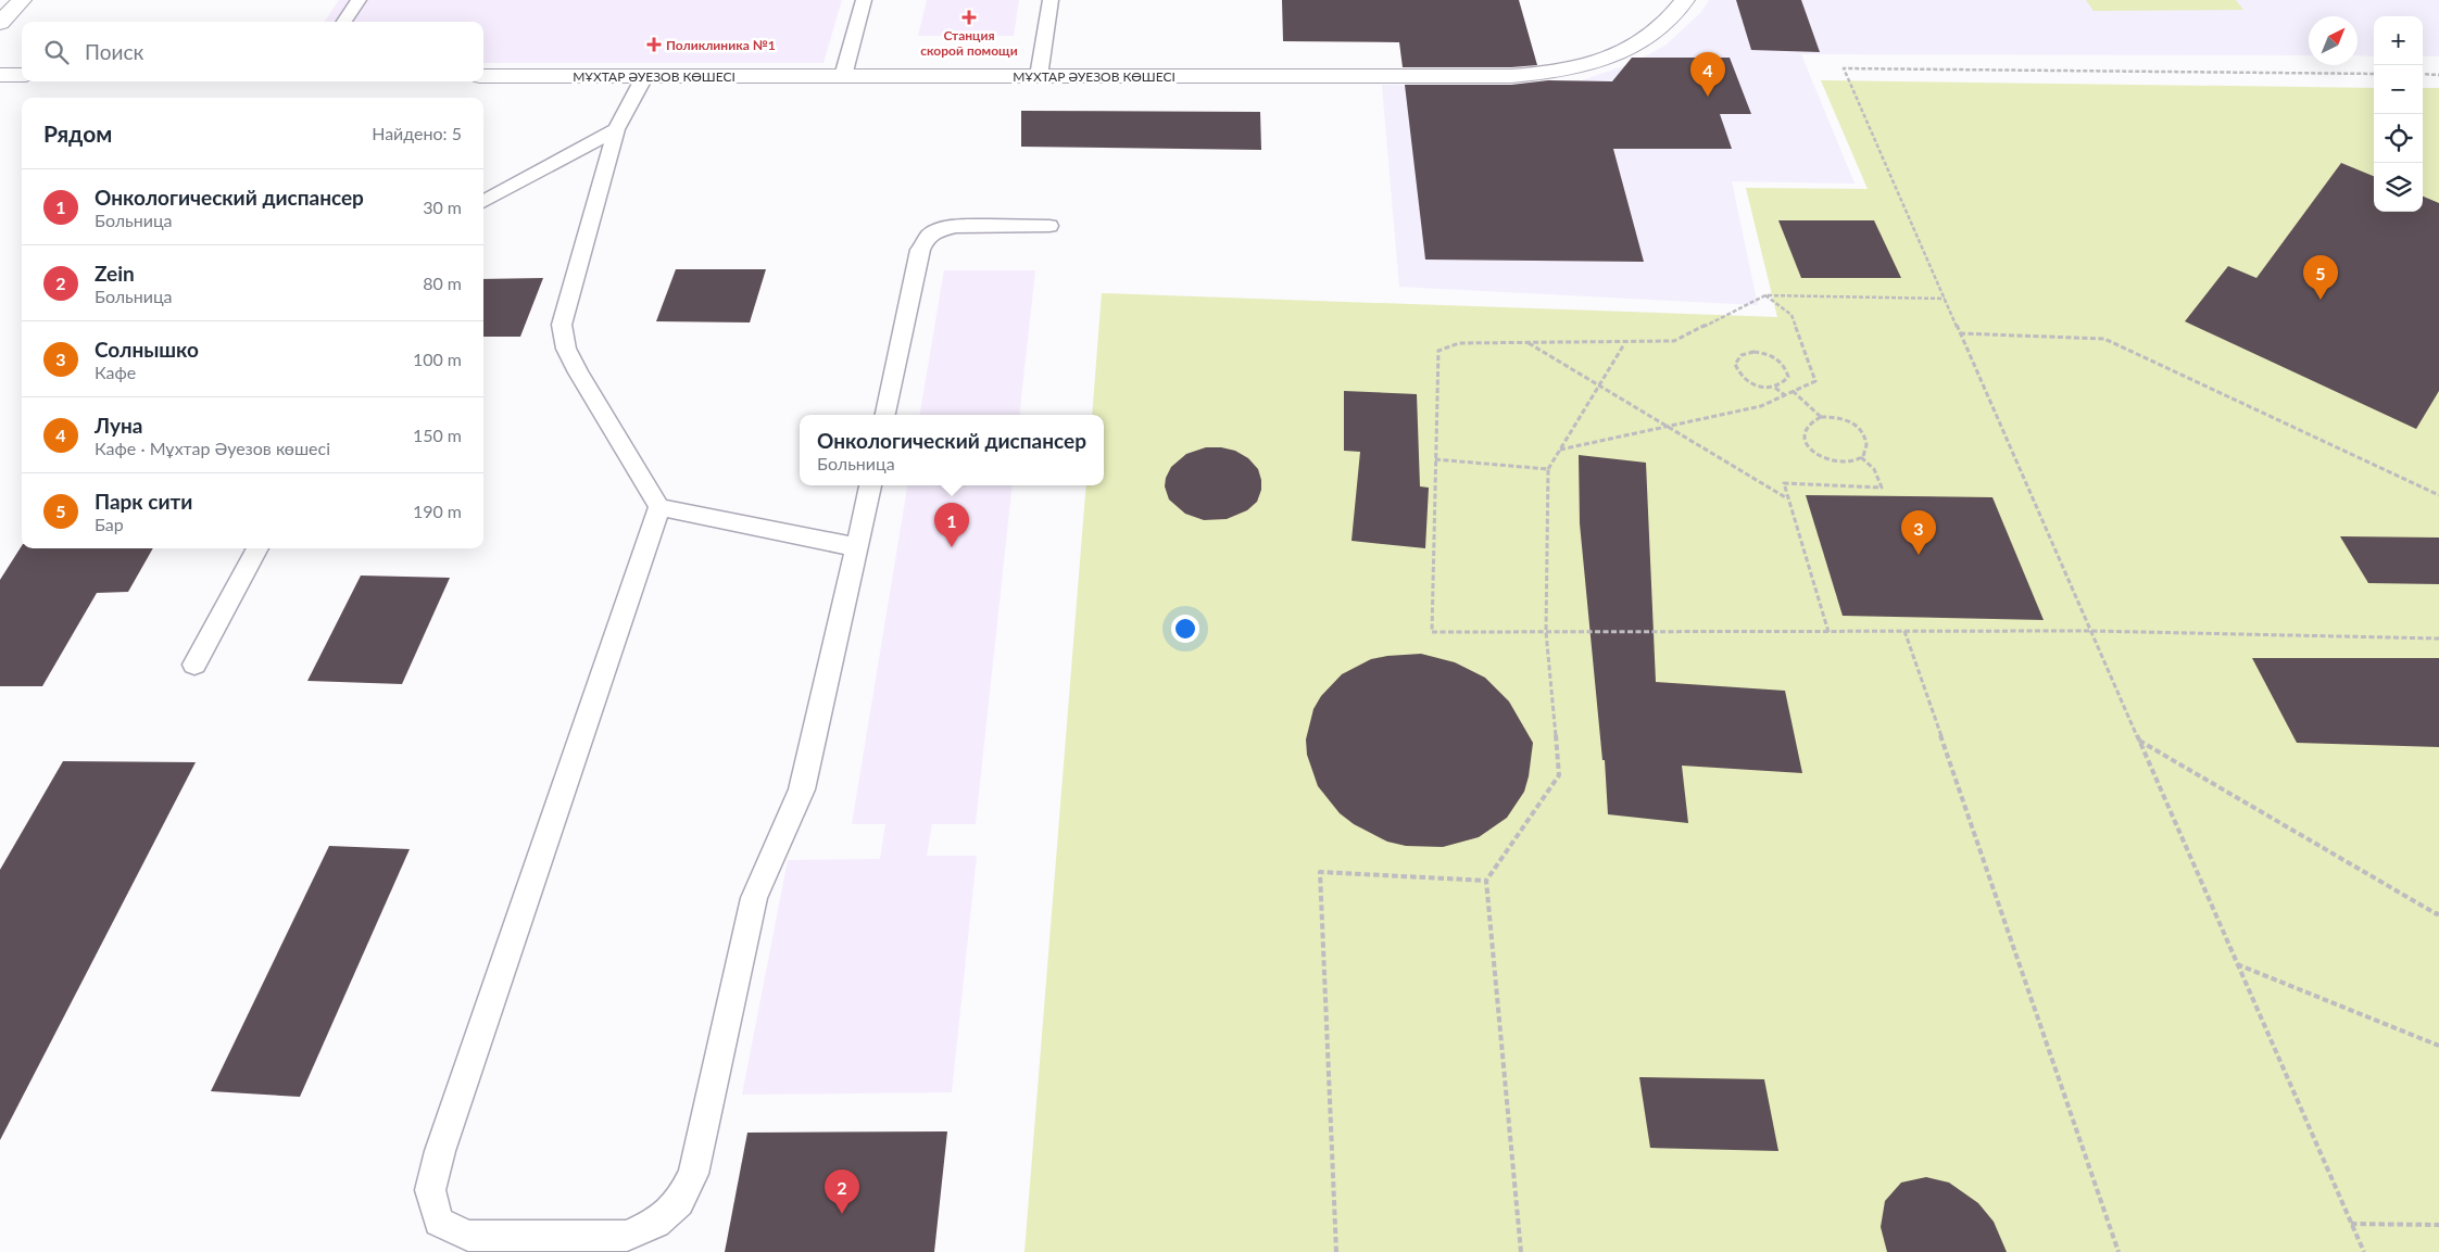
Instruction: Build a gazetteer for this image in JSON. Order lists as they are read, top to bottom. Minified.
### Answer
{"streets":{"street":["МҰХТАР ӘУЕЗОВ КӨШЕСІ"]},"places":{"health":["Станция скорой помощи","Поликлиника №1"]},"north":"top right","page":{"map_buttons":["+","−"],"search":"Поиск","pins":["4","5","1","3","2"],"heading":["Рядом","Найдено: 5"],"list":[{"mark":"1","name":"Онкологический диспансер","note":"Больница","value":"30 m"},{"mark":"2","name":"Zein","note":"Больница","value":"80 m"},{"mark":"3","name":"Солнышко","note":"Кафе","value":"100 m"},{"mark":"4","name":"Луна","note":"Кафе · Мұхтар Әуезов көшесі","value":"150 m"},{"mark":"5","name":"Парк сити","note":"Бар","value":"190 m"}],"popup":["Онкологический диспансер","Больница"]}}
